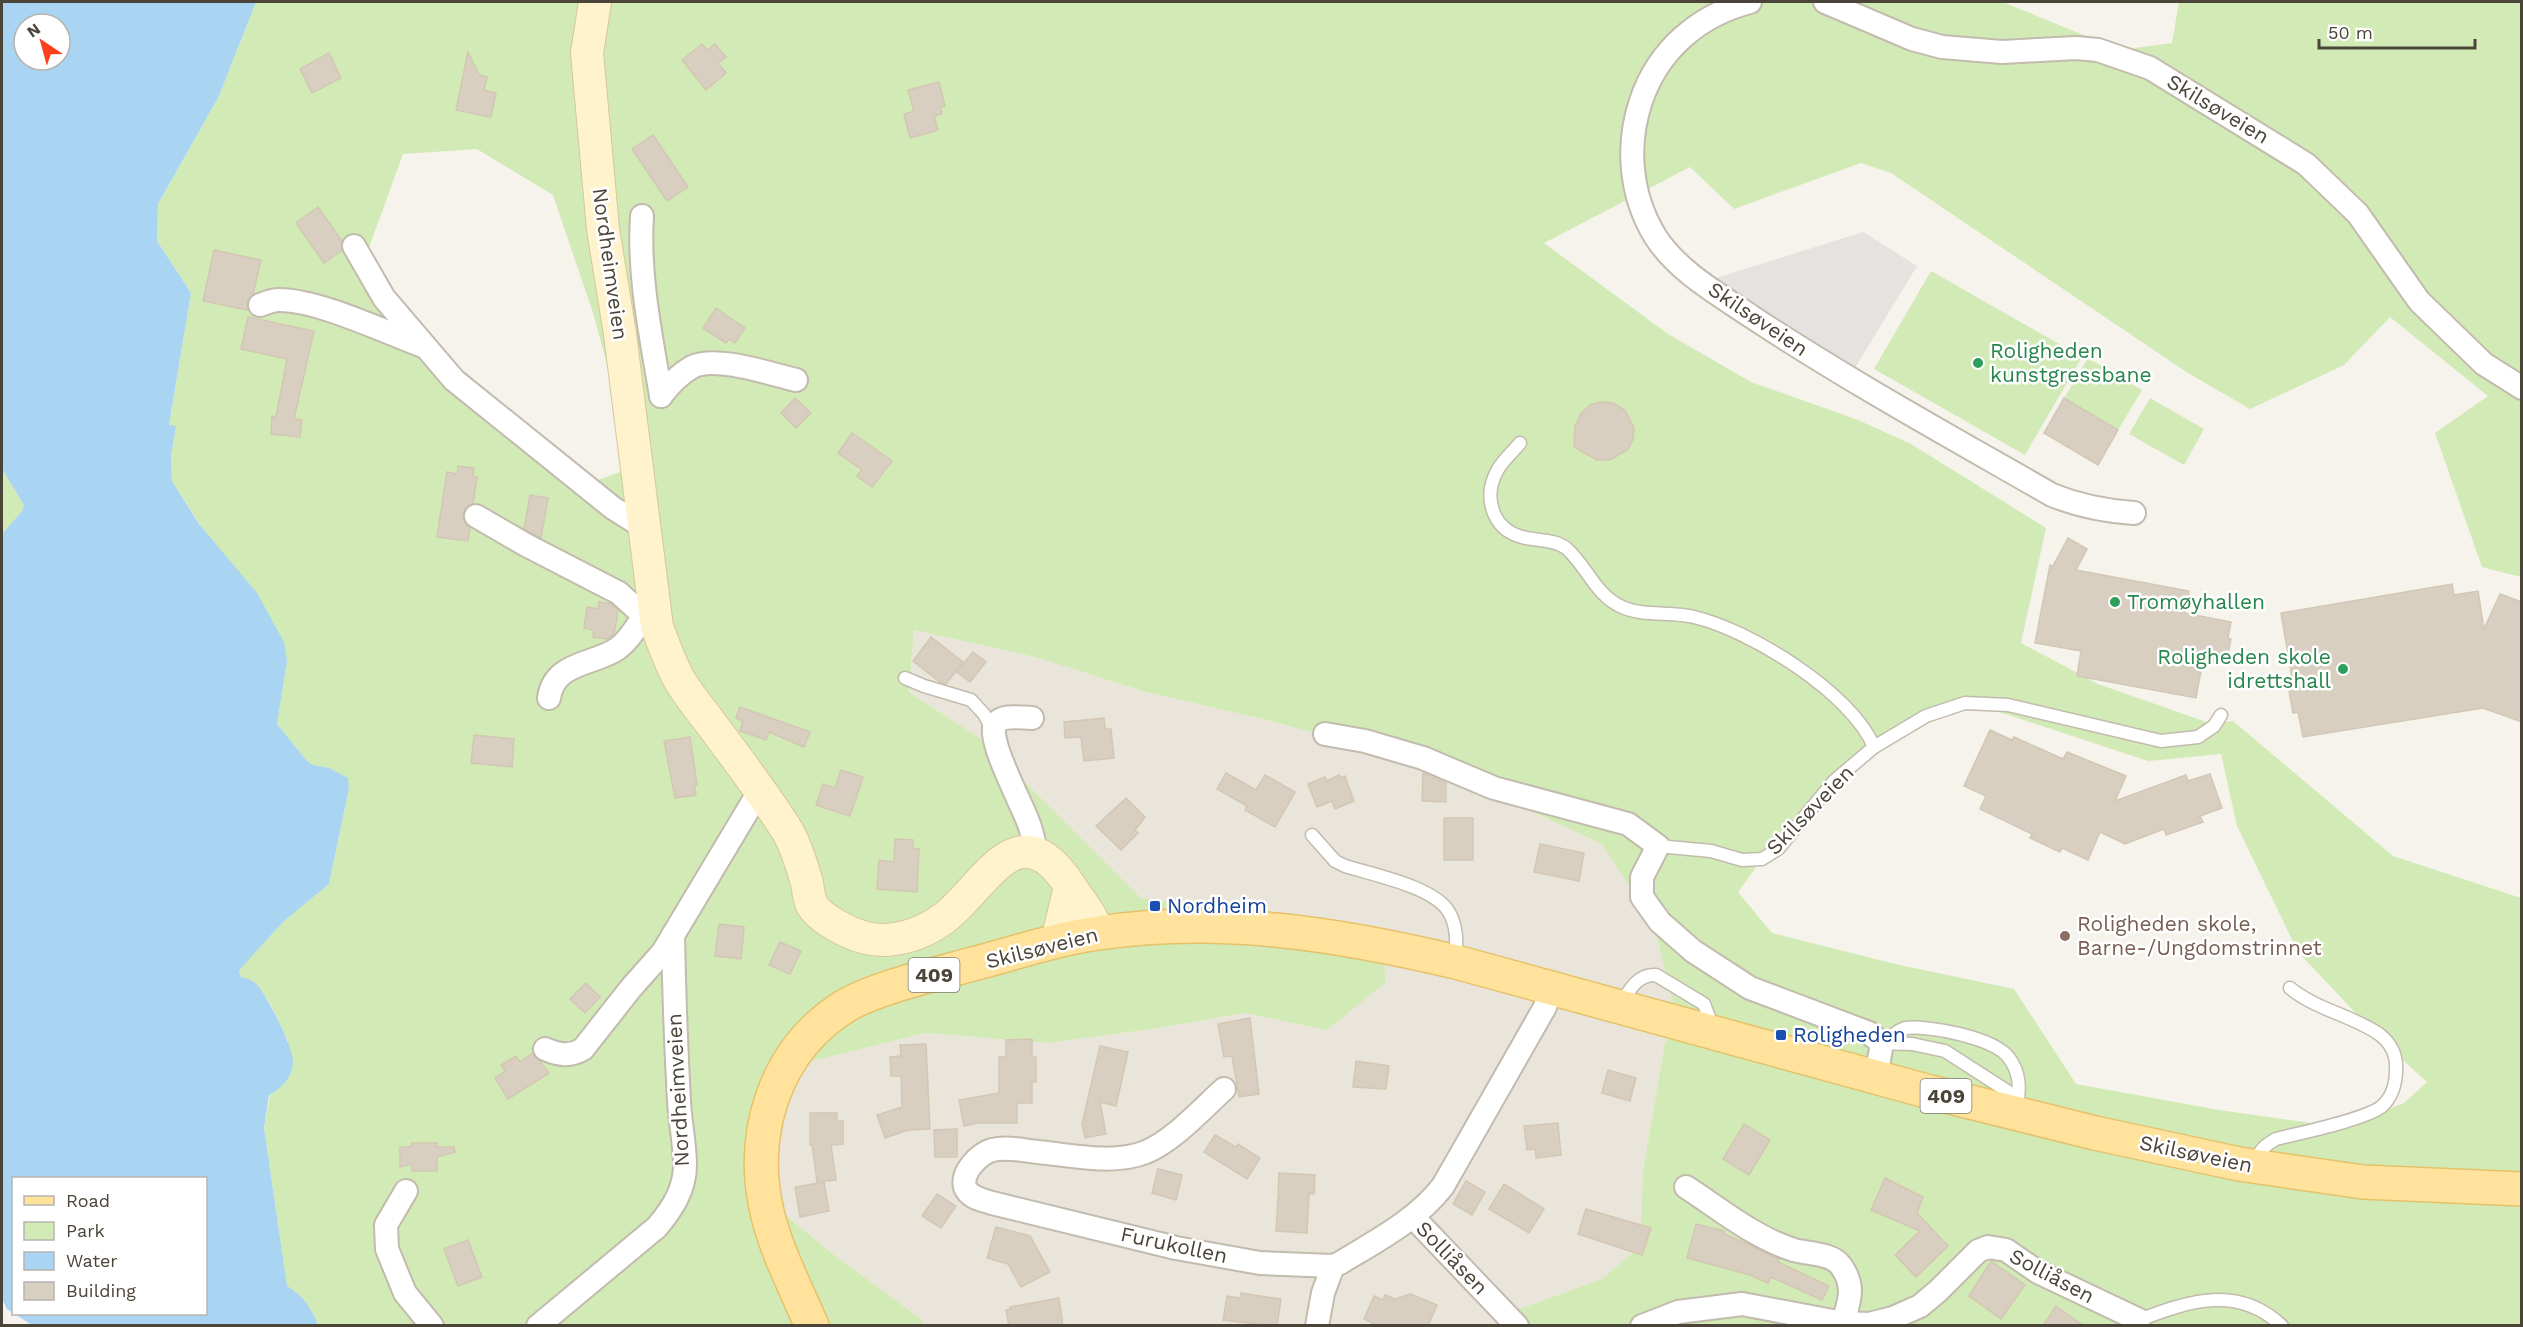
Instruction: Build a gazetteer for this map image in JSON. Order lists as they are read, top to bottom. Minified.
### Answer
{"streets":{"main road":["Skilsøveien","Nordheimveien","409"],"street":["Furukollen","Solliåsen"]},"places":{"other":["Roligheden kunstgressbane","Tromøyhallen","Roligheden skole idrettshall","Roligheden skole, Barne-/Ungdomstrinnet"],"transit":["Nordheim","Roligheden"]},"legend":["Road","Park","Water","Building"],"scale_bar":"50 m","north":"top left"}
